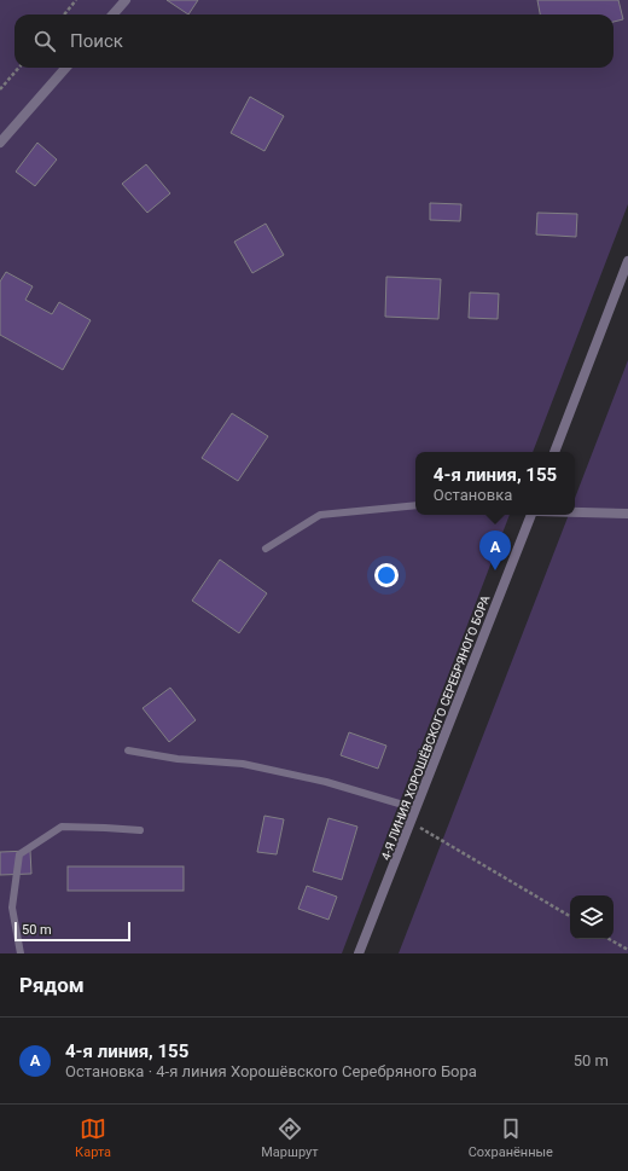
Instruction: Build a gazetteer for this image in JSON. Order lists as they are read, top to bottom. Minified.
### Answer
{"streets":{"street":["4-Я ЛИНИЯ ХОРОШЁВСКОГО СЕРЕБРЯНОГО БОРА"]},"scale_bar":"50 m","page":{"search":"Поиск","popup":["4-я линия, 155","Остановка"],"pins":"A","scale":"50 m","heading":"Рядом","list":[{"mark":"A","name":"4-я линия, 155","note":"Остановка · 4-я линия Хорошёвского Серебряного Бора","value":"50 m"}],"nav":["Карта","Маршрут","Сохранённые"]}}
